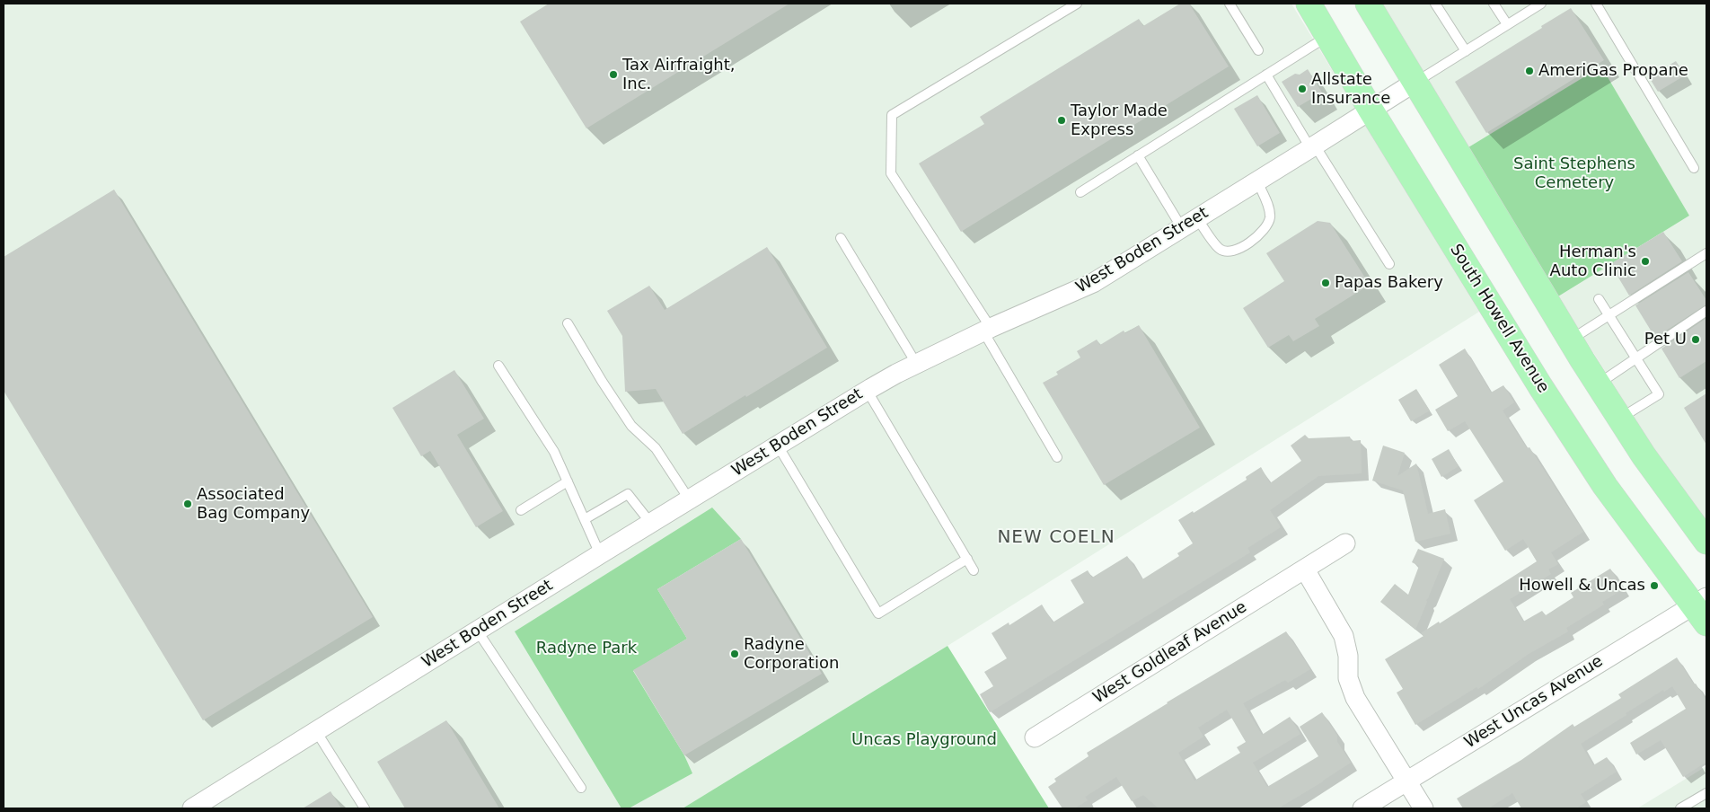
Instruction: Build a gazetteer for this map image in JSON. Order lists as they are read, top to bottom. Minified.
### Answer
{"streets":{"main road":["South Howell Avenue"],"street":["West Boden Street","West Goldleaf Avenue","West Uncas Avenue"]},"crossings":[["West Boden Street","South Howell Avenue"],["South Howell Avenue","West Uncas Avenue"]],"districts":["NEW COELN"],"parks":["Saint Stephens Cemetery","Radyne Park","Uncas Playground"],"places":["AmeriGas Propane","Tax Airfraight, Inc.","Allstate Insurance","Taylor Made Express","Herman's Auto Clinic","Papas Bakery","Pet U","Associated Bag Company","Howell & Uncas","Radyne Corporation"]}
